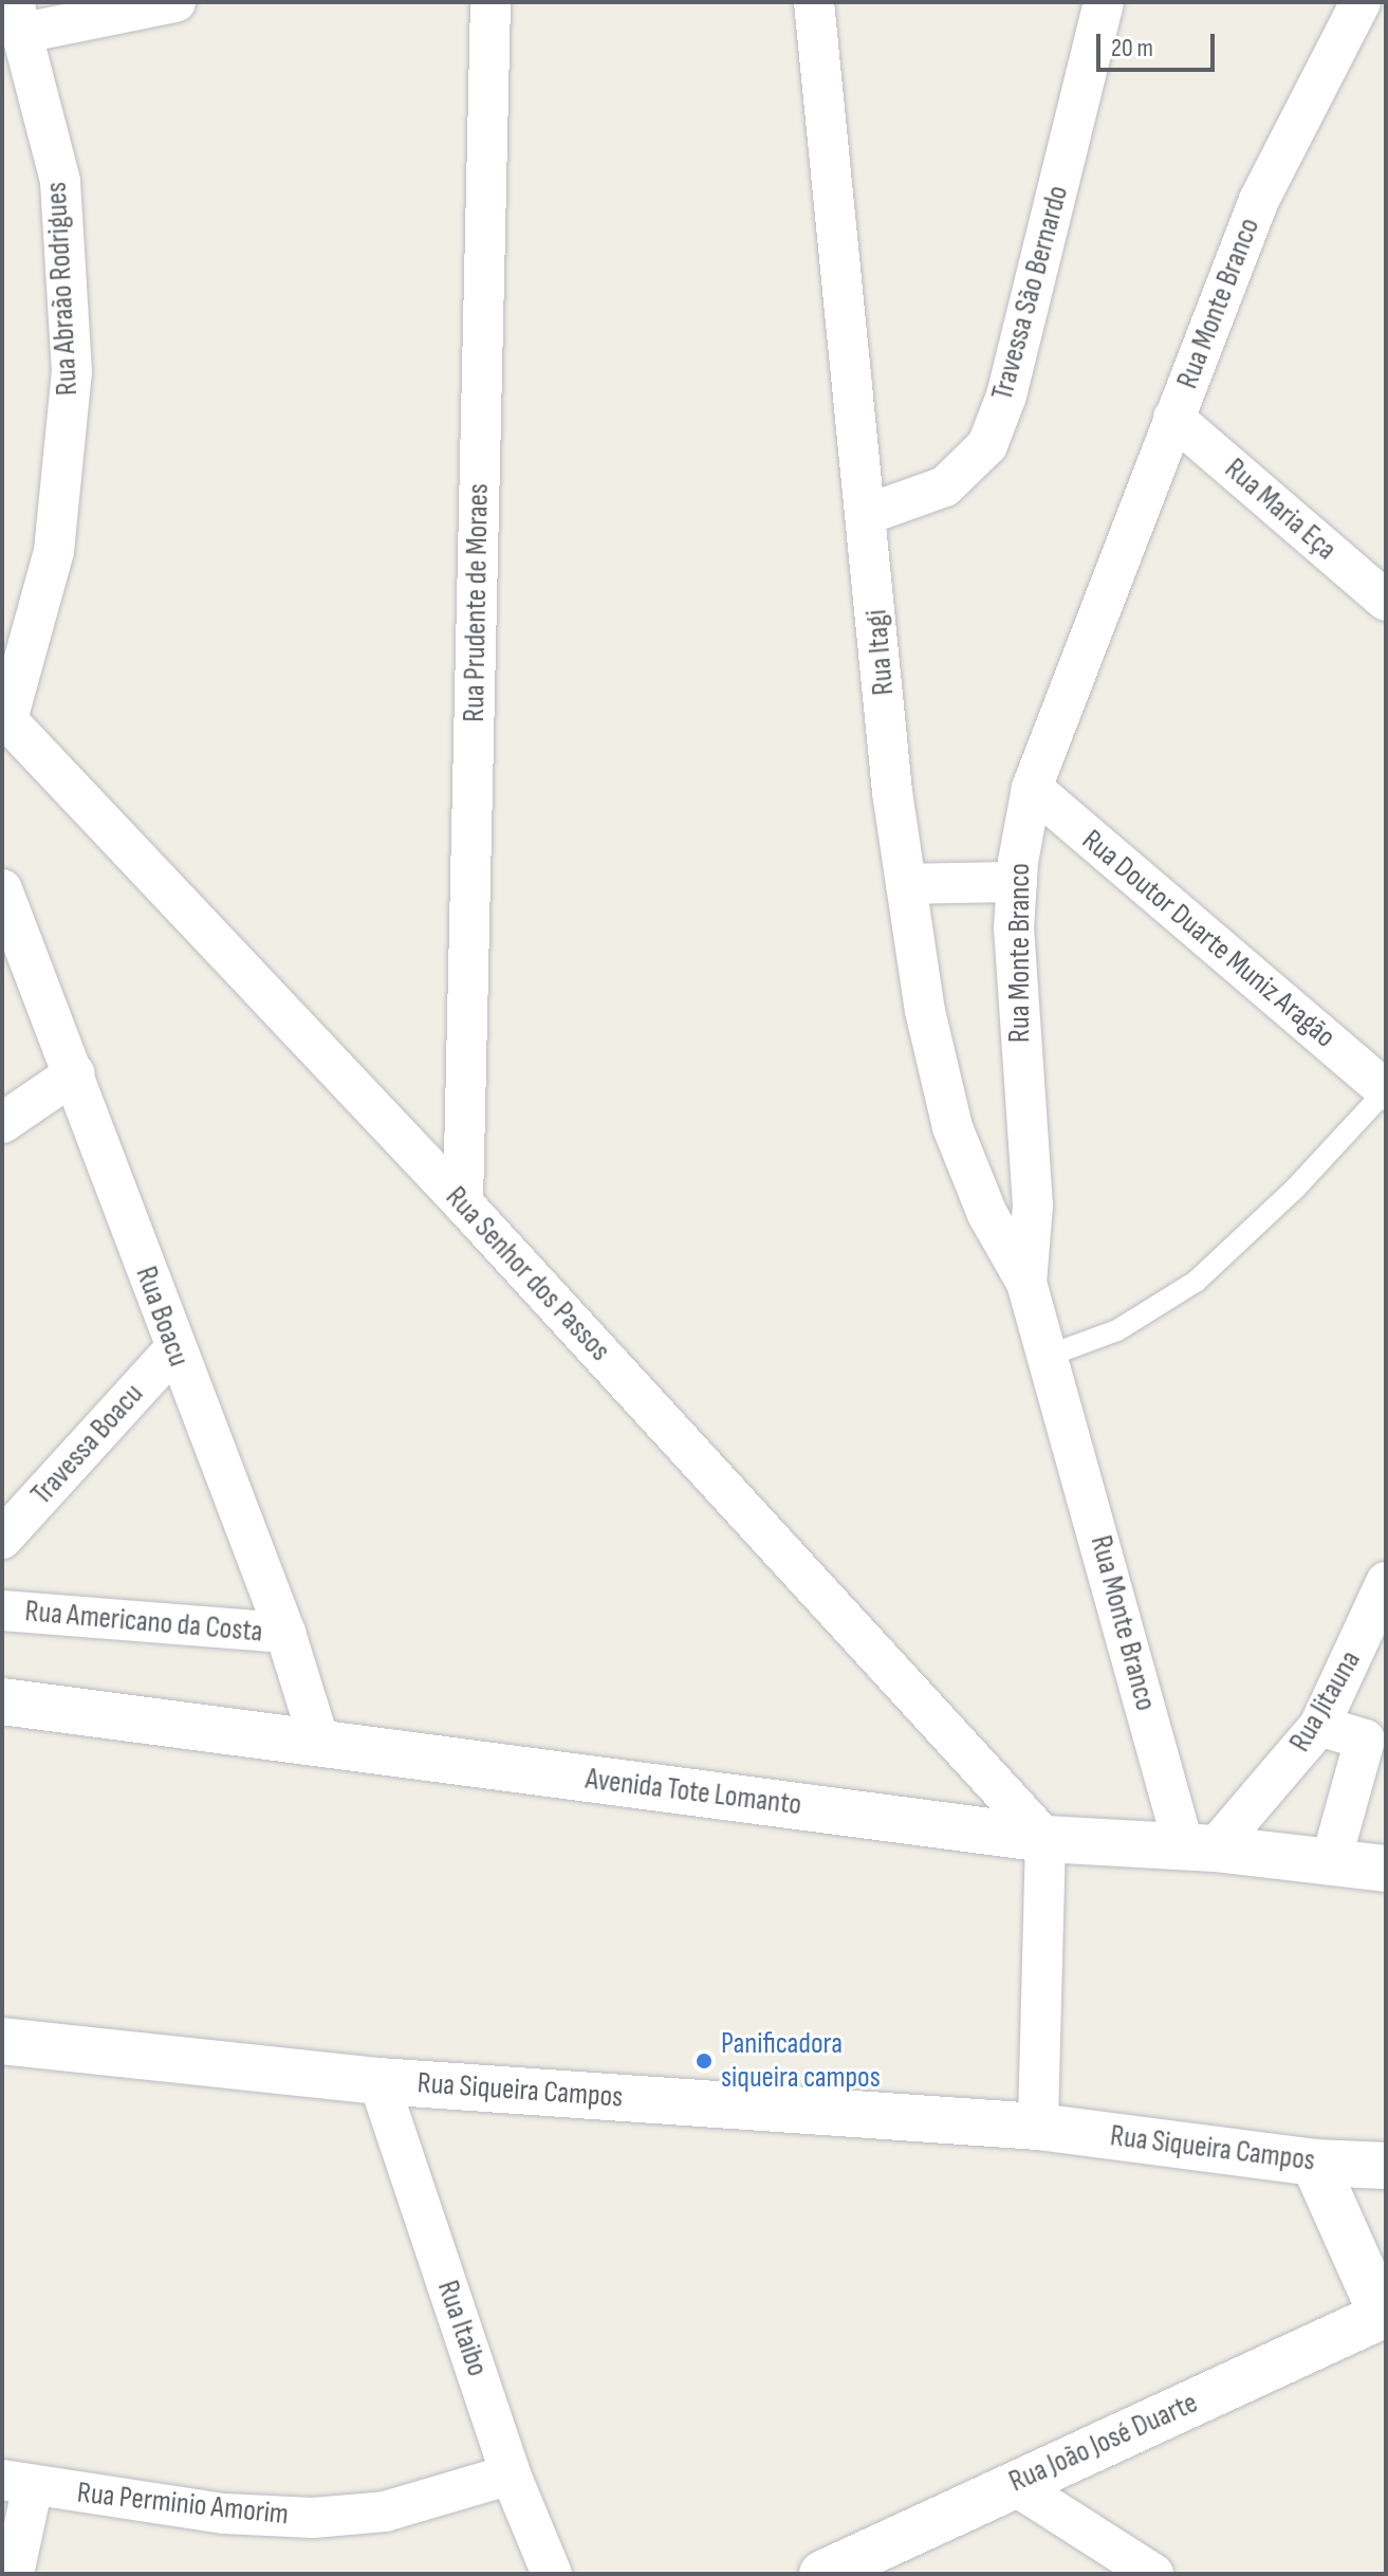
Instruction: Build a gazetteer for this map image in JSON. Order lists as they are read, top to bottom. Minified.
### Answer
{"streets":{"street":["Rua Abraão Rodrigues","Travessa São Bernardo","Rua Monte Branco","Rua Maria Eça","Rua Prudente de Moraes","Rua Itagi","Rua Doutor Duarte Muniz Aragão","Rua Senhor dos Passos","Rua Boacu","Travessa Boacu","Rua Americano da Costa","Rua Jitauna","Avenida Tote Lomanto","Rua Siqueira Campos","Rua Itaibo","Rua João José Duarte","Rua Perminio Amorim"]},"crossings":[["Rua Abraão Rodrigues","Rua Senhor dos Passos"],["Travessa São Bernardo","Rua Itagi"],["Rua Monte Branco","Rua Maria Eça"],["Rua Monte Branco","Rua Itagi"],["Rua Monte Branco","Rua Doutor Duarte Muniz Aragão"],["Rua Monte Branco","Rua Jitauna"],["Rua Monte Branco","Avenida Tote Lomanto"],["Rua Prudente de Moraes","Rua Senhor dos Passos"],["Rua Senhor dos Passos","Avenida Tote Lomanto"],["Rua Boacu","Travessa Boacu"],["Rua Boacu","Rua Americano da Costa"],["Rua Boacu","Avenida Tote Lomanto"],["Rua Jitauna","Avenida Tote Lomanto"],["Rua Siqueira Campos","Rua Itaibo"],["Rua Itaibo","Rua Perminio Amorim"]],"places":["Panificadora siqueira campos"],"scale_bar":"20 m"}
